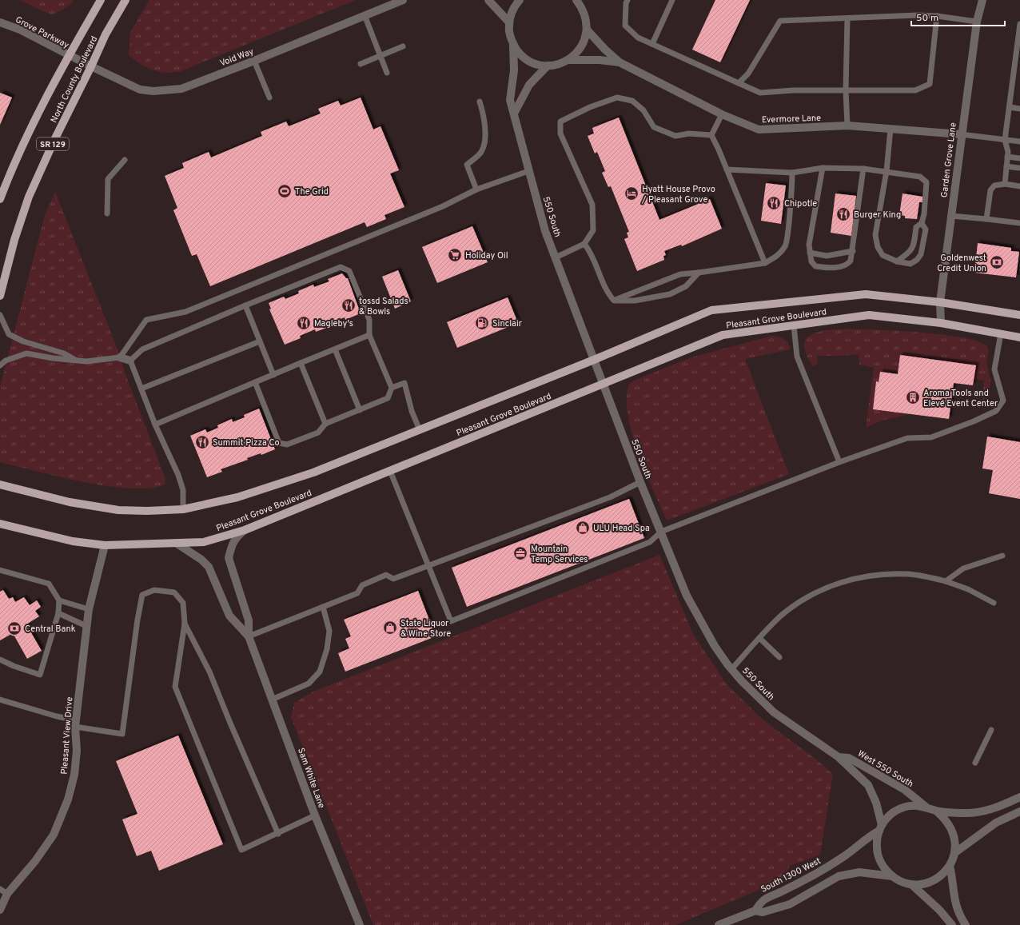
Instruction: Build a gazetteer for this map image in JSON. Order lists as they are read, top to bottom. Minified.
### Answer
{"streets":{"main road":["North County Boulevard","SR 129","Pleasant Grove Boulevard"],"street":["Grove Parkway","Void Way","Evermore Lane","Garden Grove Lane","550 South","Pleasant View Drive","West 550 South","Sam White Lane","South 1300 West"]},"crossings":[["Grove Parkway","Void Way"],["Grove Parkway","North County Boulevard"],["Void Way","North County Boulevard"],["Evermore Lane","Garden Grove Lane"],["Garden Grove Lane","Pleasant Grove Boulevard"],["550 South","Pleasant Grove Boulevard"],["550 South","West 550 South"],["Pleasant Grove Boulevard","Pleasant View Drive"],["Pleasant Grove Boulevard","Sam White Lane"],["West 550 South","South 1300 West"]],"places":{"sports":["The Grid"],"hotel":["Hyatt House Provo / Pleasant Grove"],"restaurant":["Chipotle","Burger King","tossd Salads & Bowls","Magleby's","Summit Pizza Co"],"supermarket":["Holiday Oil"],"bank":["Goldenwest Credit Union","Central Bank"],"fuel station":["Sinclair"],"building":["Aroma Tools and Elevé Event Center"],"shop":["ULU Head Spa","State Liquor & Wine Store"],"office":["Mountain Temp Services"]},"scale_bar":"50 m"}
